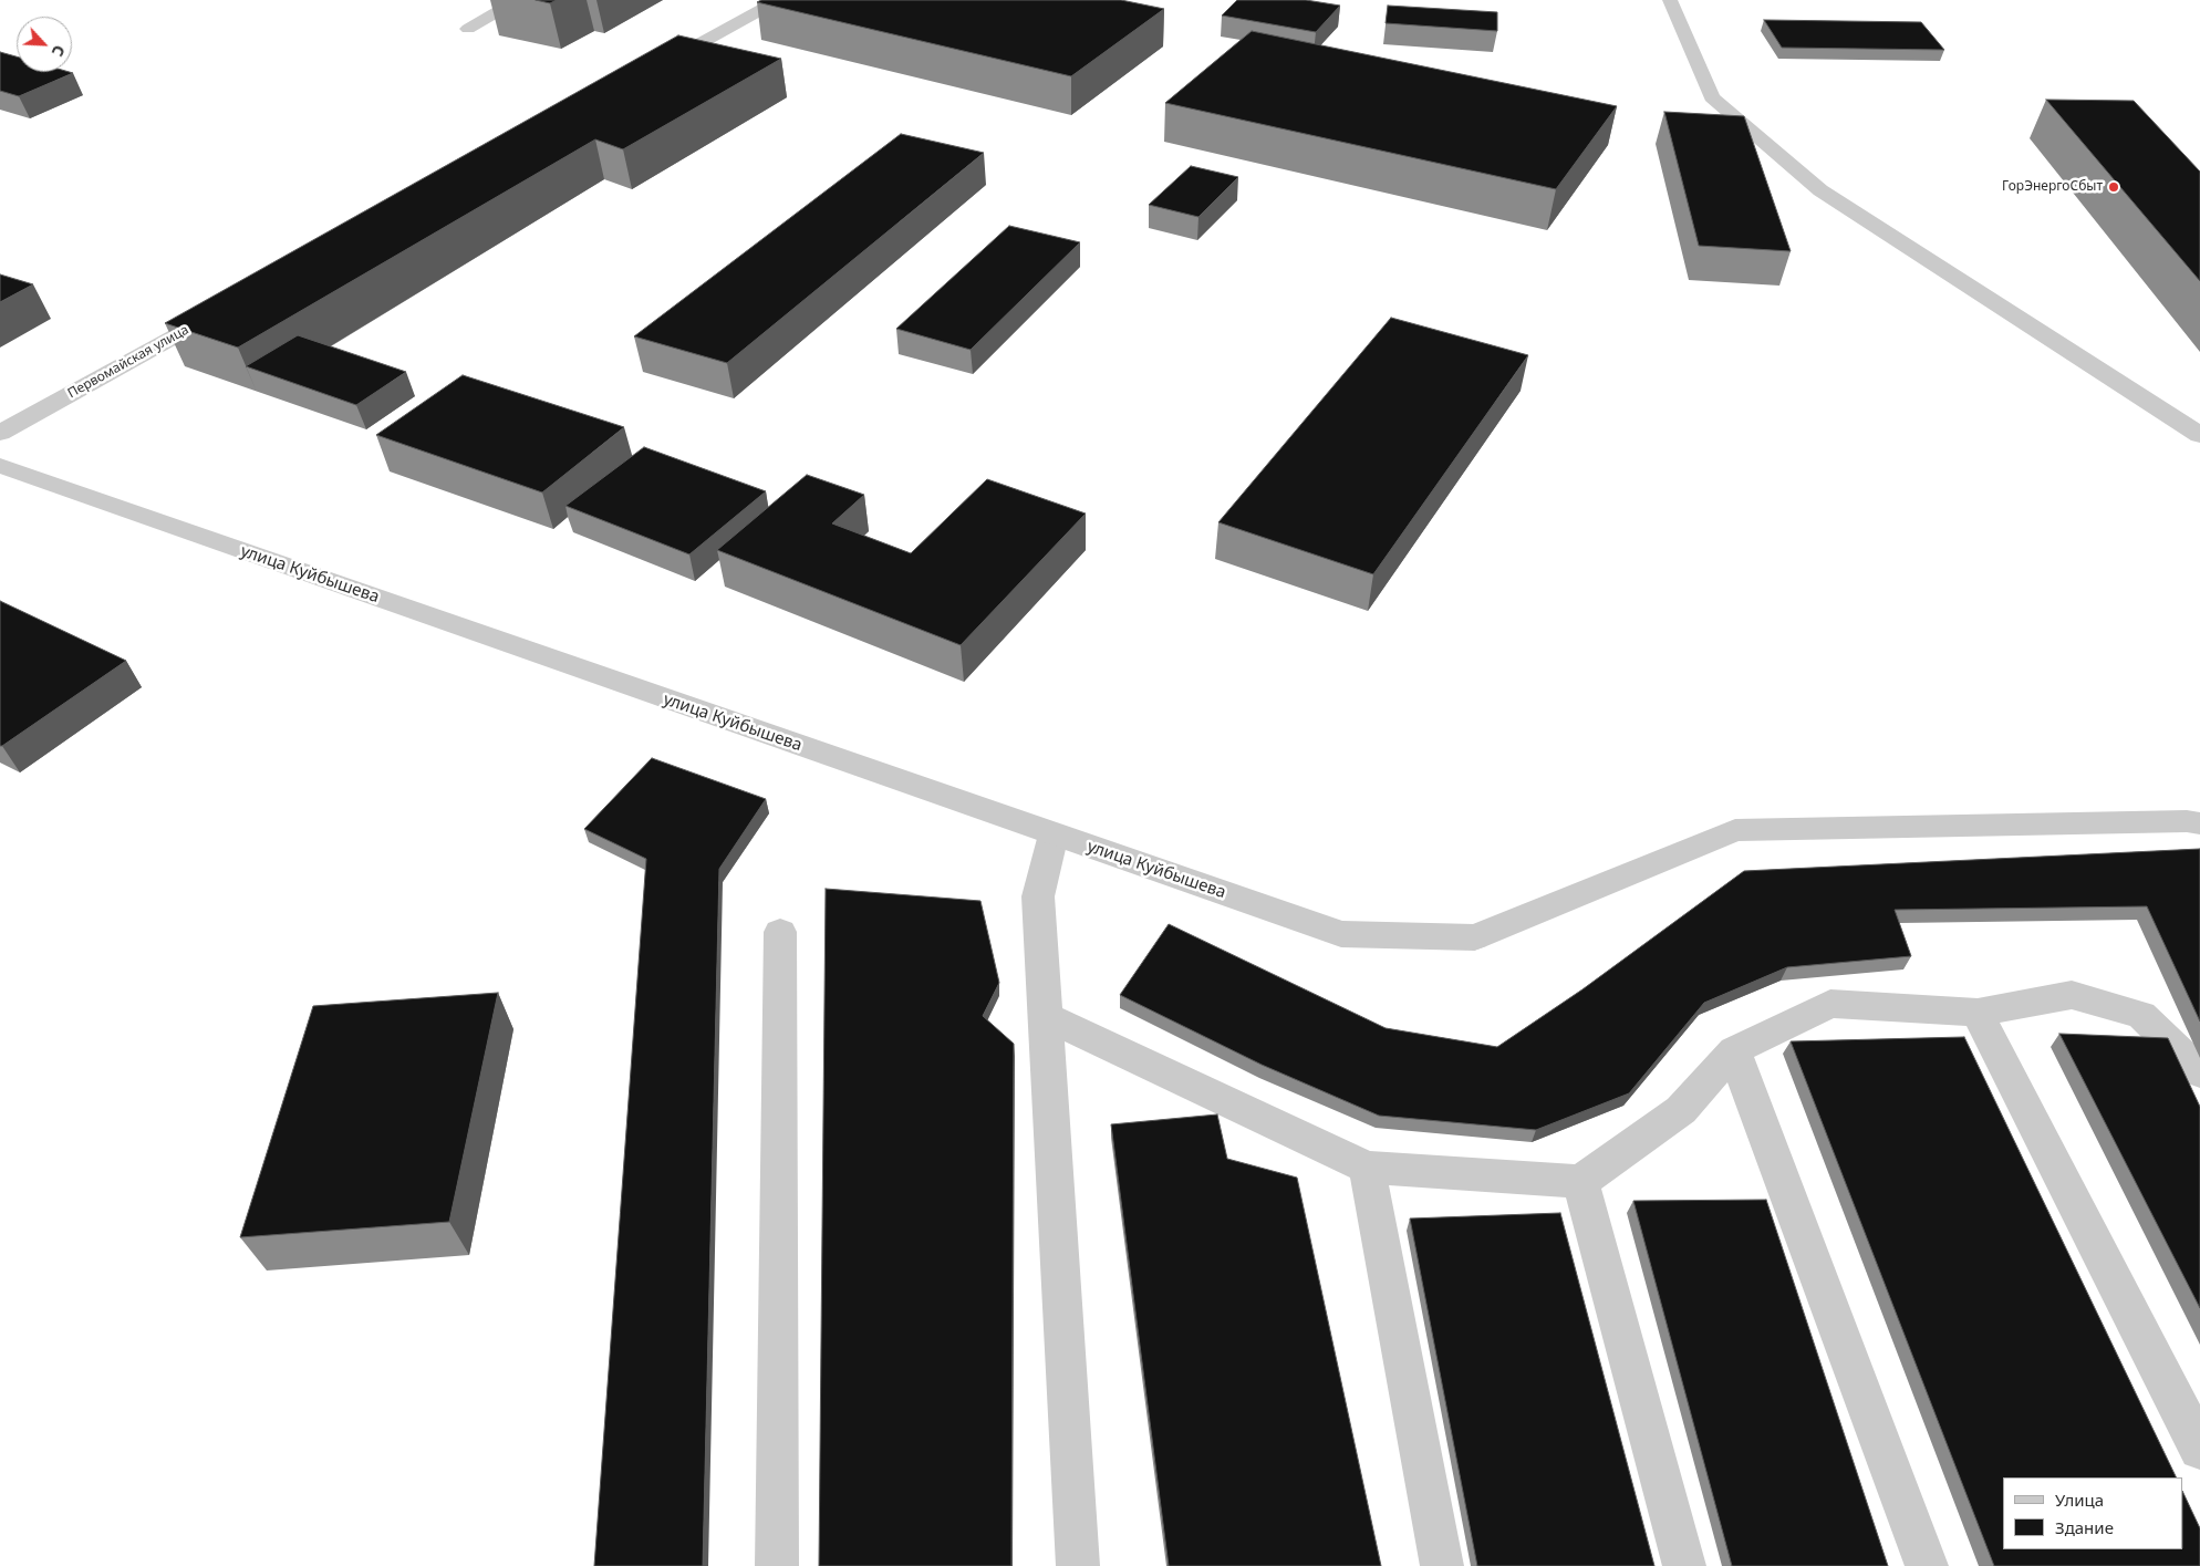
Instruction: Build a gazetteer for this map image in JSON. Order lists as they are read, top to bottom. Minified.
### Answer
{"streets":{"street":["Первомайская улица","улица Куйбышева"]},"places":["ГорЭнергоСбыт"],"legend":["Улица","Здание"],"north":"bottom right"}
